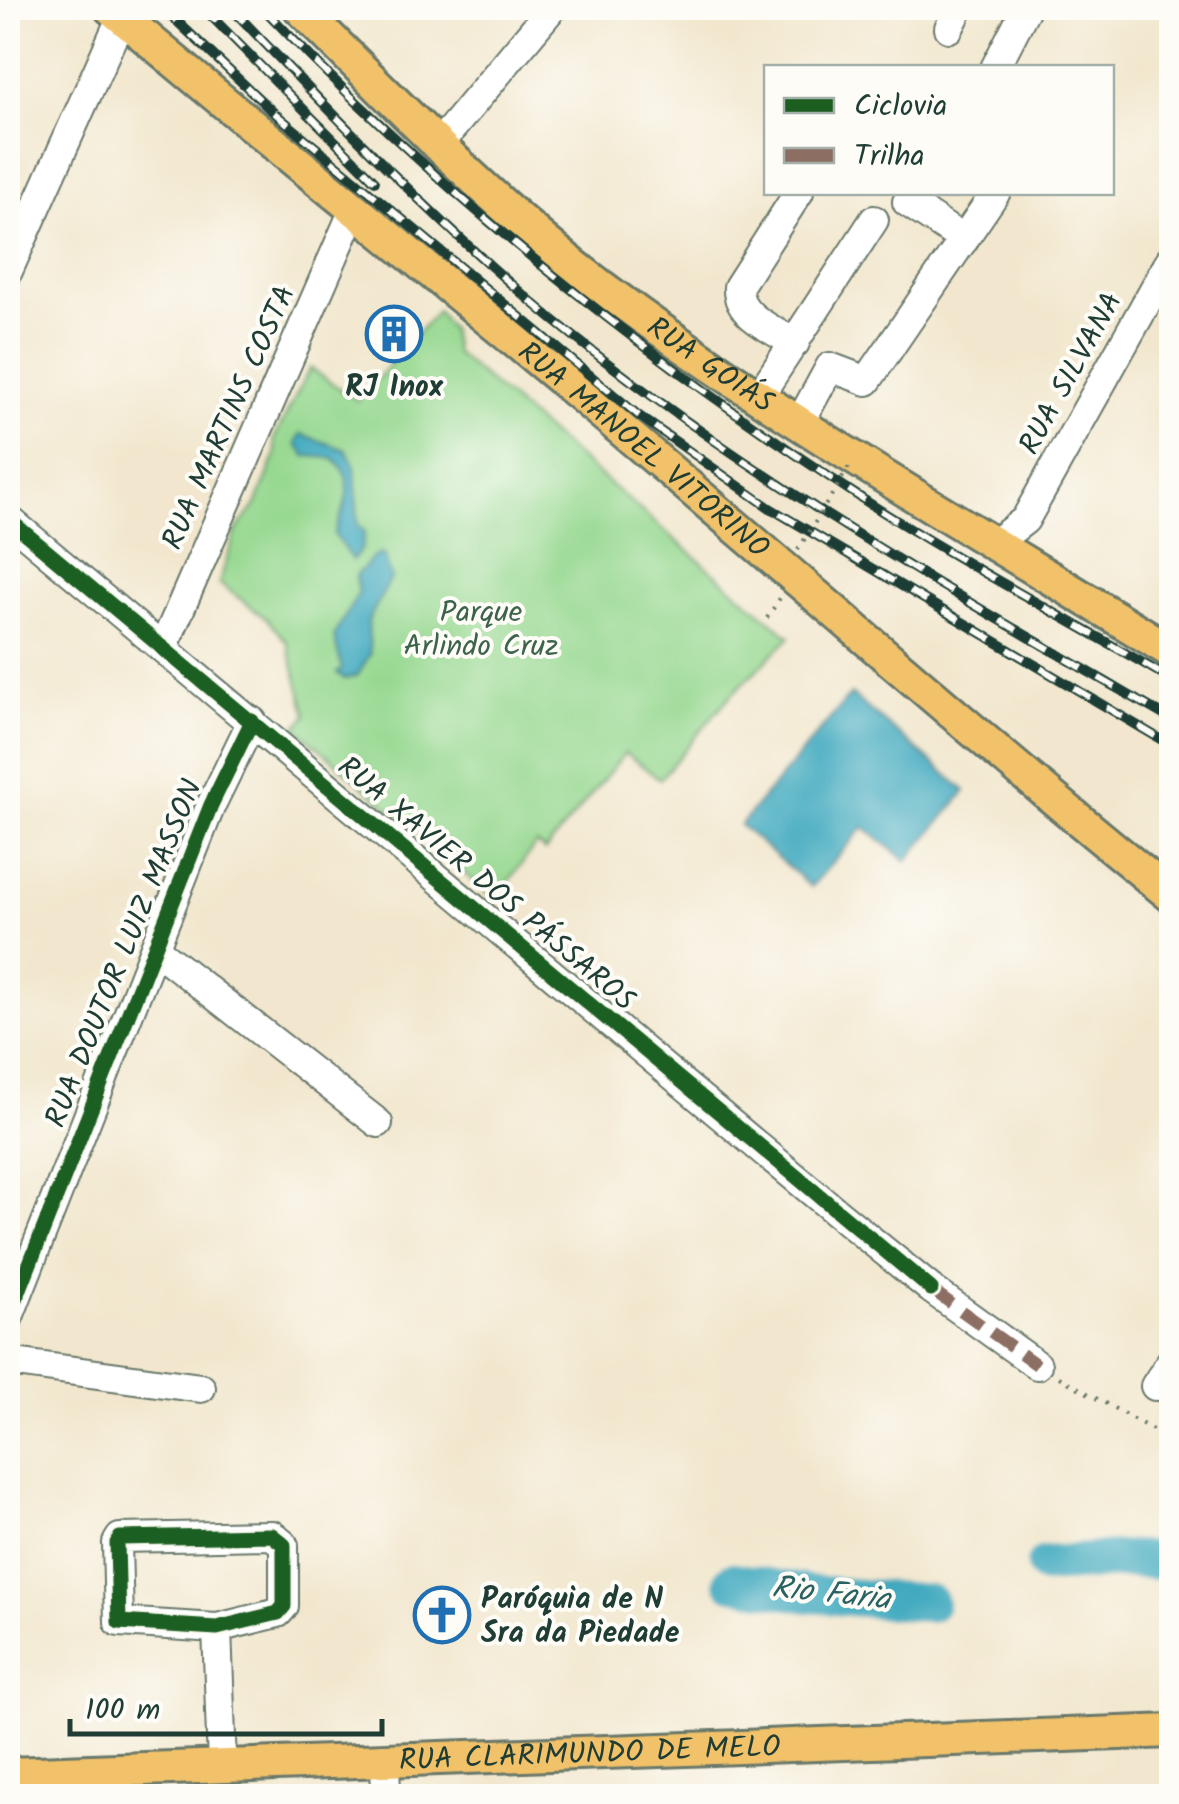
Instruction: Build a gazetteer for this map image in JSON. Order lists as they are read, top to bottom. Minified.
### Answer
{"streets":{"main road":["RUA GOIÁS","RUA MANOEL VITORINO","RUA CLARIMUNDO DE MELO"],"street":["RUA SILVANA","RUA MARTINS COSTA","RUA XAVIER DOS PÁSSAROS","RUA DOUTOR LUIZ MASSON"]},"crossings":[["RUA GOIÁS","RUA SILVANA"],["RUA MARTINS COSTA","RUA MANOEL VITORINO"],["RUA MARTINS COSTA","RUA XAVIER DOS PÁSSAROS"],["RUA XAVIER DOS PÁSSAROS","RUA DOUTOR LUIZ MASSON"]],"water":["Rio Faria"],"parks":["Parque Arlindo Cruz"],"places":{"building":["RJ Inox"],"church":["Paróquia de N Sra da Piedade"]},"legend":["Ciclovia","Trilha"],"scale_bar":"100 m"}
